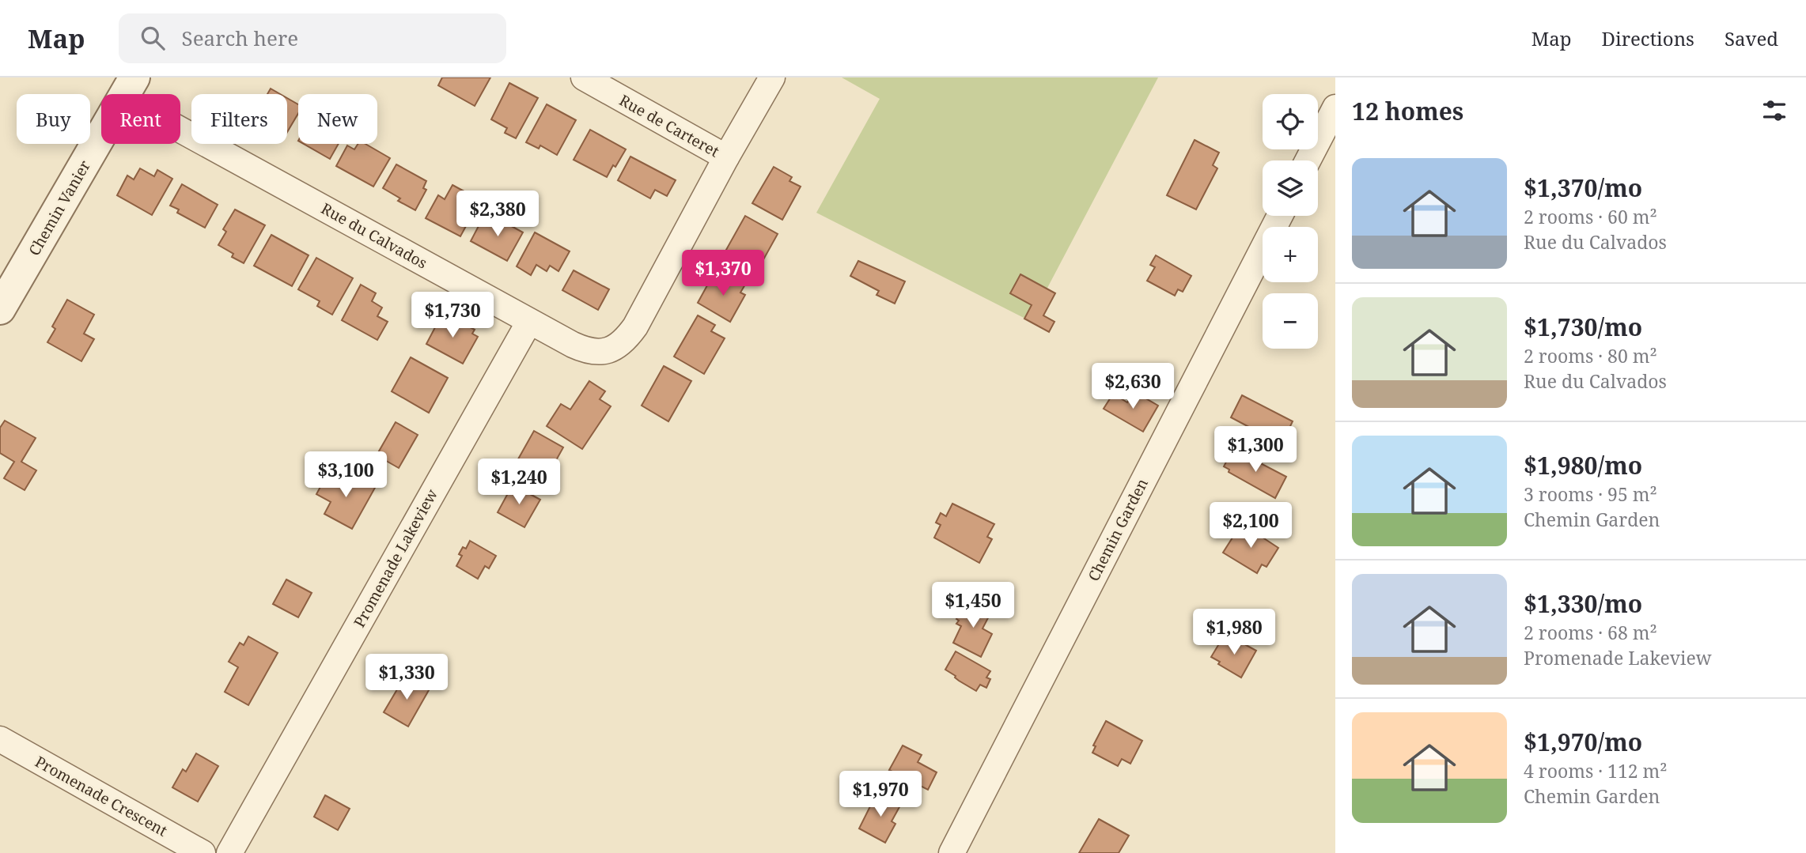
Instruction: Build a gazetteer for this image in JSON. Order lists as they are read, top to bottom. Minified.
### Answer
{"streets":{"street":["Rue de Carteret","Chemin Vanier","Rue du Calvados","Chemin Garden","Promenade Lakeview","Promenade Crescent"]},"crossings":[["Rue de Carteret","Rue du Calvados"],["Chemin Vanier","Rue du Calvados"],["Rue du Calvados","Promenade Lakeview"]],"page":{"header":"Map","search":"Search here","nav":["Map","Directions","Saved"],"heading":"12 homes","map_buttons":["+","−"],"chip":["Buy","Rent","Filters","New"],"list":[{"name":"$1,370/mo","note":"2 rooms · 60 m² · Rue du Calvados"},{"name":"$1,730/mo","note":"2 rooms · 80 m² · Rue du Calvados"},{"name":"$1,980/mo","note":"3 rooms · 95 m² · Chemin Garden"},{"name":"$1,330/mo","note":"2 rooms · 68 m² · Promenade Lakeview"},{"name":"$1,970/mo","note":"4 rooms · 112 m² · Chemin Garden"}],"price":["$2,380","$1,370","$1,730","$2,630","$1,300","$3,100","$1,240","$2,100","$1,450","$1,980","$1,330","$1,970"]}}
